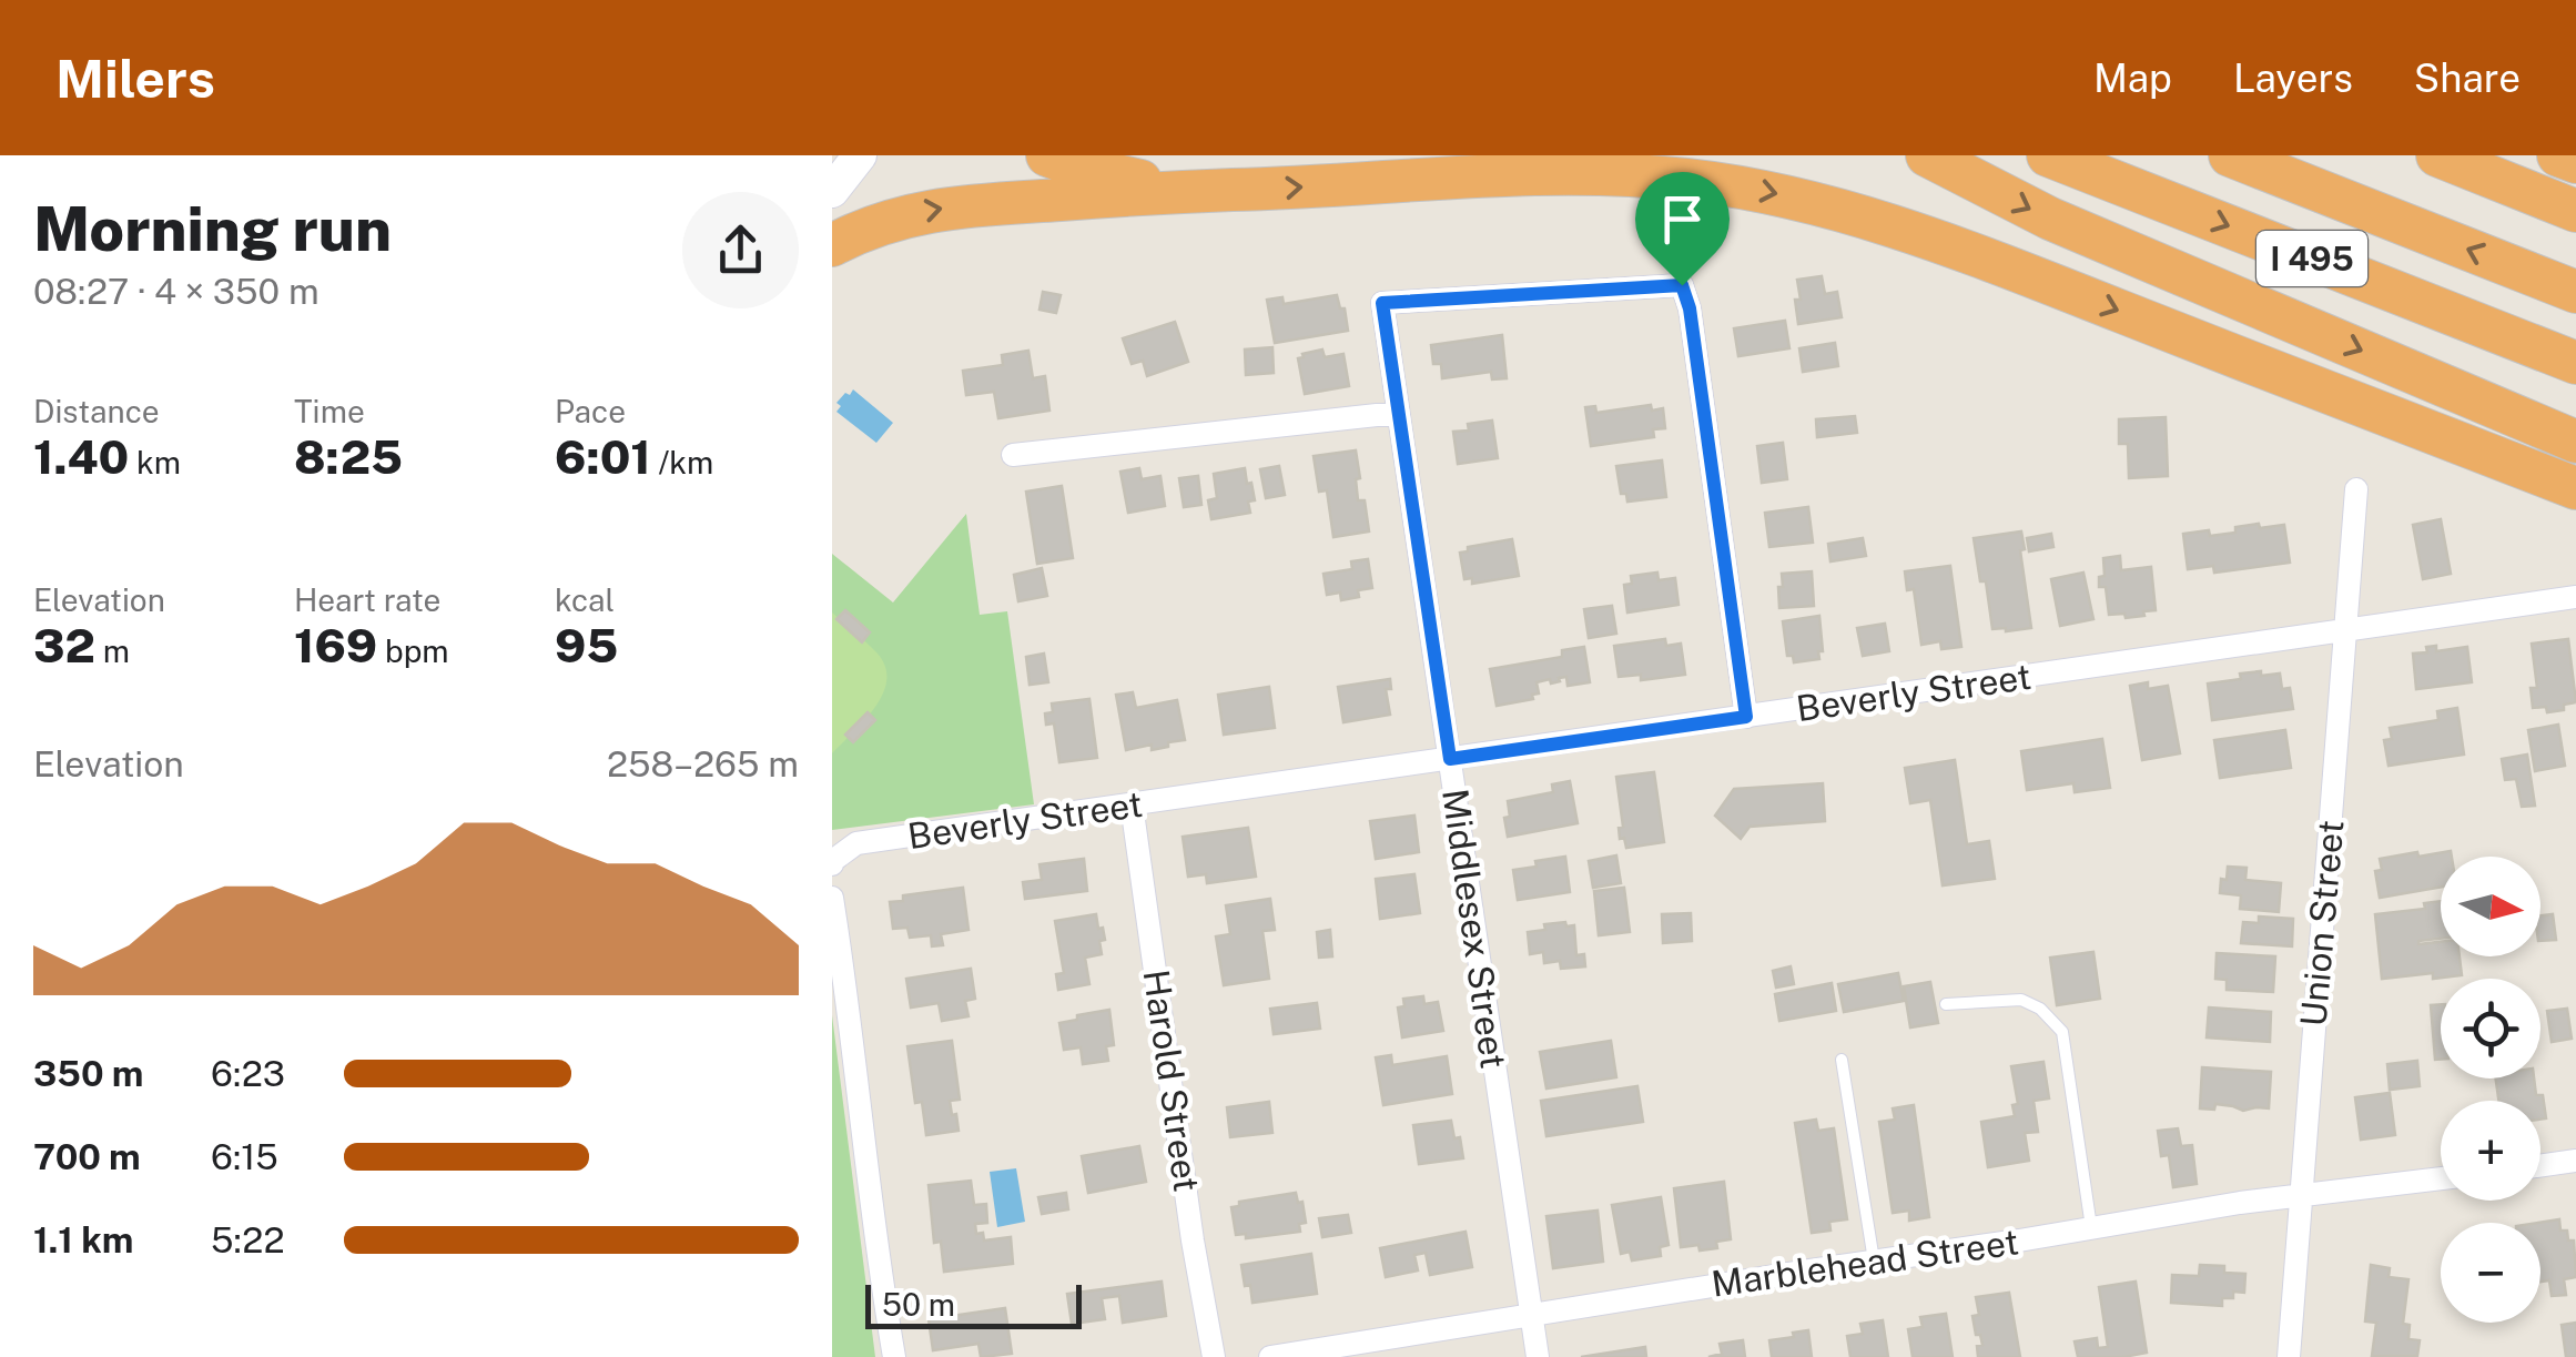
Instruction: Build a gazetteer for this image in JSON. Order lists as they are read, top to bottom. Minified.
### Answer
{"streets":{"highway":["I 495"],"street":["Beverly Street","Union Street","Middlesex Street","Harold Street","Marblehead Street"]},"crossings":[["Beverly Street","Union Street"],["Beverly Street","Middlesex Street"],["Beverly Street","Harold Street"],["Union Street","Marblehead Street"],["Middlesex Street","Marblehead Street"]],"scale_bar":"50 m","north":"right","page":{"header":"Milers","nav":["Map","Layers","Share"],"heading":["Morning run","08:27 · 4 × 350 m"],"stats":[["Distance","1.40 km"],["Time","8:25"],["Pace","6:01 /km"],["Elevation","32 m"],["Heart rate","169 bpm"],["kcal","95"]],"chart":["Elevation","258–265 m"],"map_buttons":["+","−"],"list":[{"name":"350 m","note":"6:23"},{"name":"700 m","note":"6:15"},{"name":"1.1 km","note":"5:22"}],"scale":"50 m"}}
